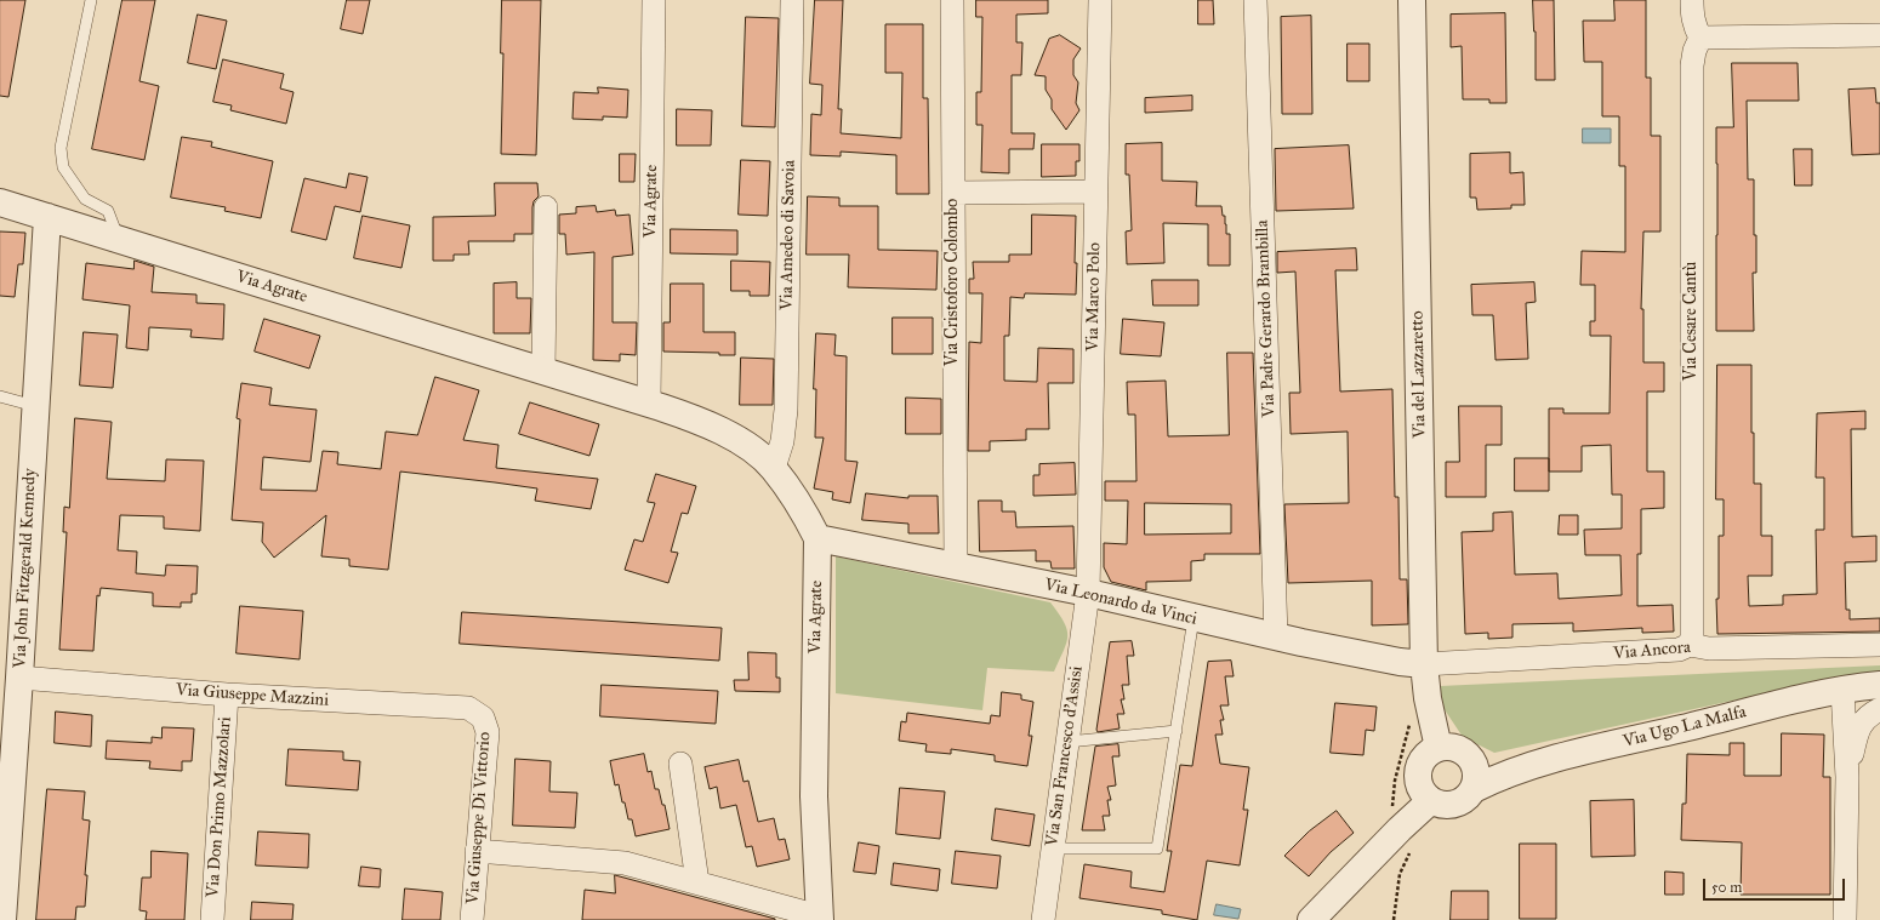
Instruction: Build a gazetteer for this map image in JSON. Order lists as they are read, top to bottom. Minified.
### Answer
{"streets":{"street":["Via Agrate","Via Amedeo di Savoia","Via Cristoforo Colombo","Via Marco Polo","Via Padre Gerardo Brambilla","Via Cesare Cantù","Via del Lazzaretto","Via John Fitzgerald Kennedy","Via Leonardo da Vinci","Via Ancora","Via Giuseppe Mazzini","Via Ugo La Malfa","Via San Francesco d'Assisi","Via Don Primo Mazzolari","Via Giuseppe Di Vittorio"]},"crossings":[["Via Agrate","Via Amedeo di Savoia"],["Via Agrate","Via John Fitzgerald Kennedy"],["Via Agrate","Via Leonardo da Vinci"],["Via Cristoforo Colombo","Via Leonardo da Vinci"],["Via Marco Polo","Via Leonardo da Vinci"],["Via Marco Polo","Via San Francesco d'Assisi"],["Via Padre Gerardo Brambilla","Via Leonardo da Vinci"],["Via Cesare Cantù","Via Ancora"],["Via del Lazzaretto","Via Leonardo da Vinci"],["Via del Lazzaretto","Via Ancora"],["Via del Lazzaretto","Via Ugo La Malfa"],["Via John Fitzgerald Kennedy","Via Giuseppe Mazzini"],["Via Leonardo da Vinci","Via Ancora"],["Via Leonardo da Vinci","Via San Francesco d'Assisi"],["Via Giuseppe Mazzini","Via Don Primo Mazzolari"],["Via Giuseppe Mazzini","Via Giuseppe Di Vittorio"]],"scale_bar":"50 m"}
